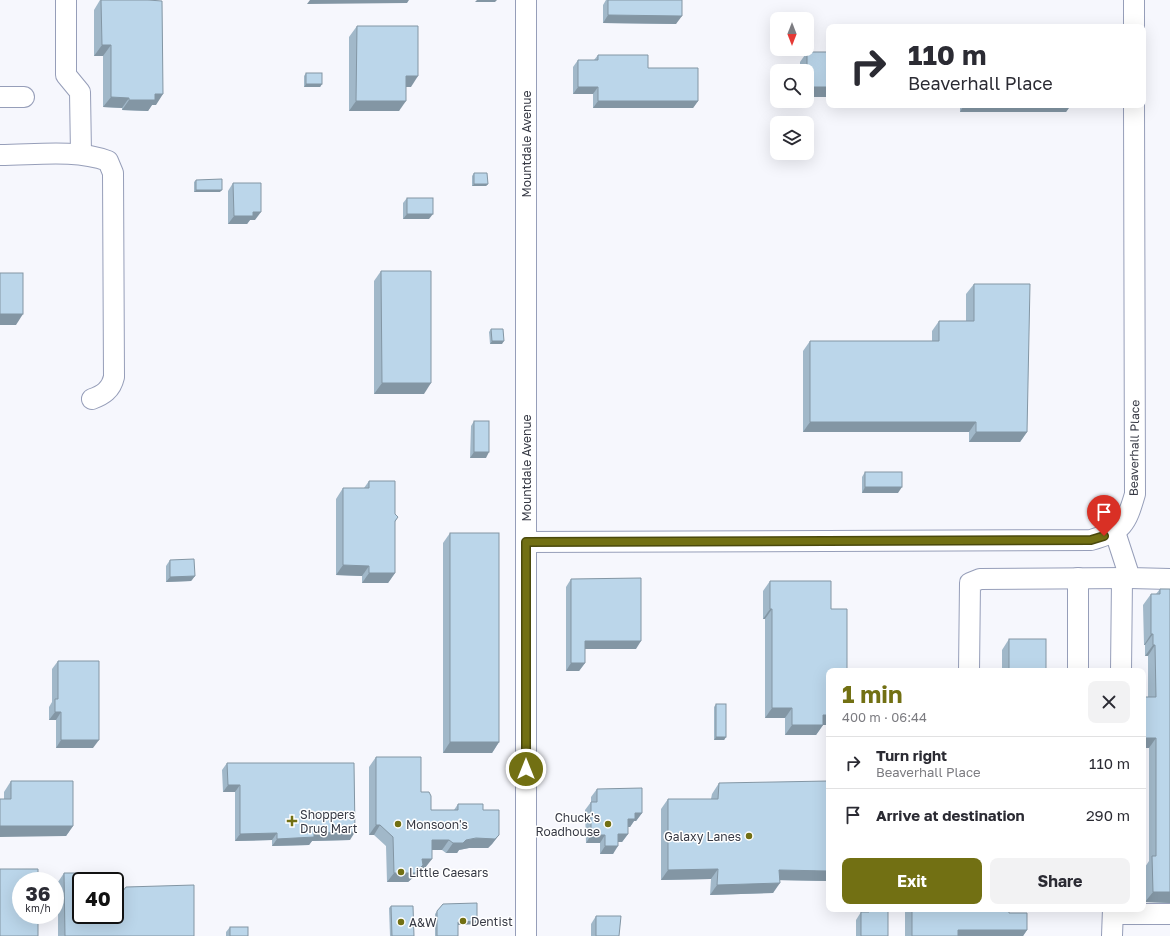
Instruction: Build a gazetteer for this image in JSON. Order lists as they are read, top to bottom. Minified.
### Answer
{"streets":{"street":["Mountdale Avenue","Beaverhall Place"]},"places":{"health":["Shoppers Drug Mart"],"other":["Monsoon's","Chuck's Roadhouse","Galaxy Lanes","Little Caesars","Dentist","A&W"]},"north":"bottom","page":{"turn":["110 m","Beaverhall Place"],"heading":["1 min","400 m · 06:44"],"list":[{"name":"Turn right","note":"Beaverhall Place","value":"110 m"},{"name":"Arrive at destination","value":"290 m"}],"buttons":["Exit","Share"],"speed":"36 km/h","limit":"40"}}
